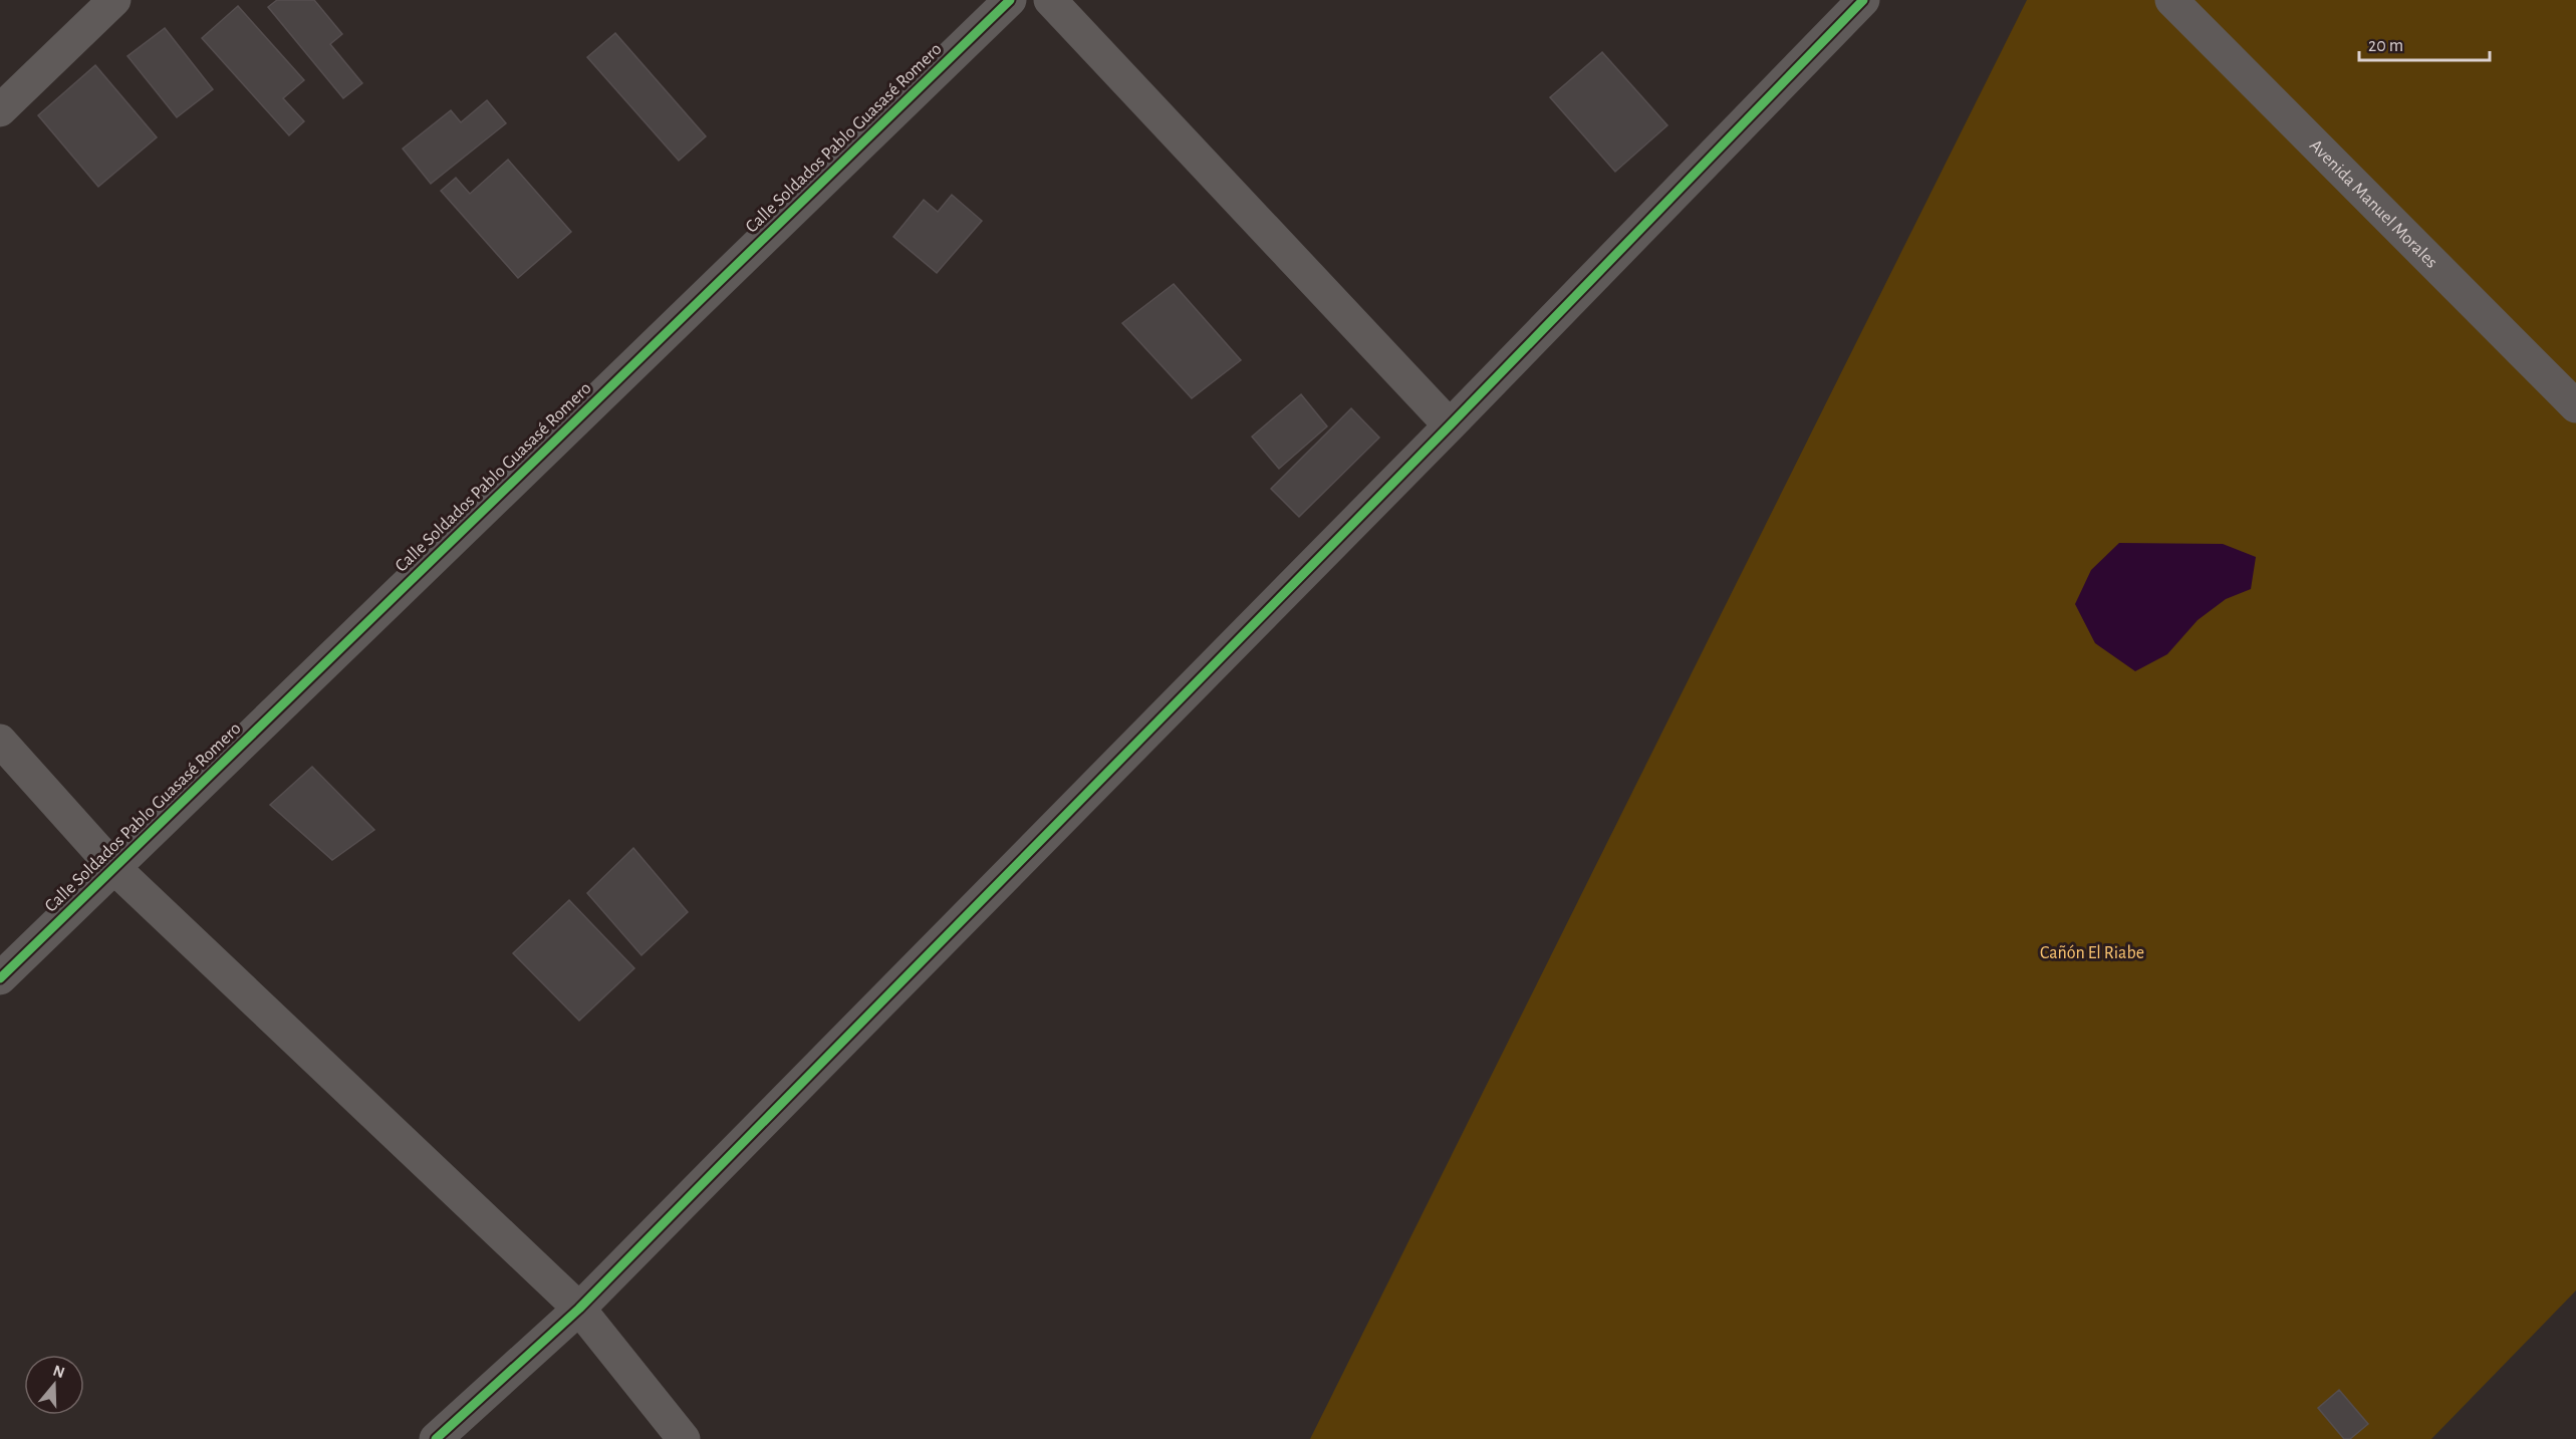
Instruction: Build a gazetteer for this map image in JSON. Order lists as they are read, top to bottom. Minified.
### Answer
{"streets":{"street":["Calle Soldados Pablo Guasasé Romero","Avenida Manuel Morales"]},"parks":["Cañón El Riabe"],"scale_bar":"20 m","north":"top"}
